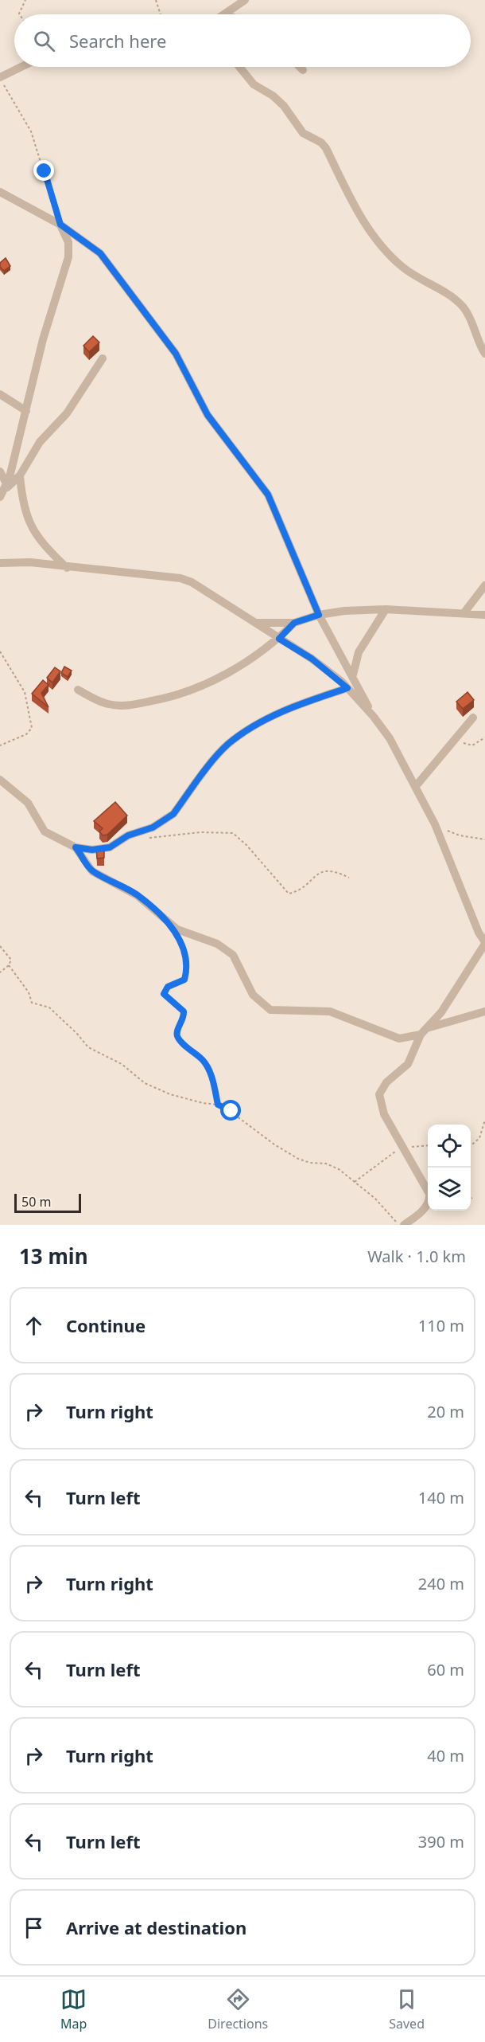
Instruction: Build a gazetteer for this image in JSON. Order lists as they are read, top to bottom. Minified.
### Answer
{"scale_bar":"50 m","page":{"search":"Search here","scale":"50 m","heading":["13 min","Walk · 1.0 km"],"list":[["Continue","110 m"],["Turn right","20 m"],["Turn left","140 m"],["Turn right","240 m"],["Turn left","60 m"],["Turn right","40 m"],["Turn left","390 m"],"Arrive at destination"],"nav":["Map","Directions","Saved"]}}
